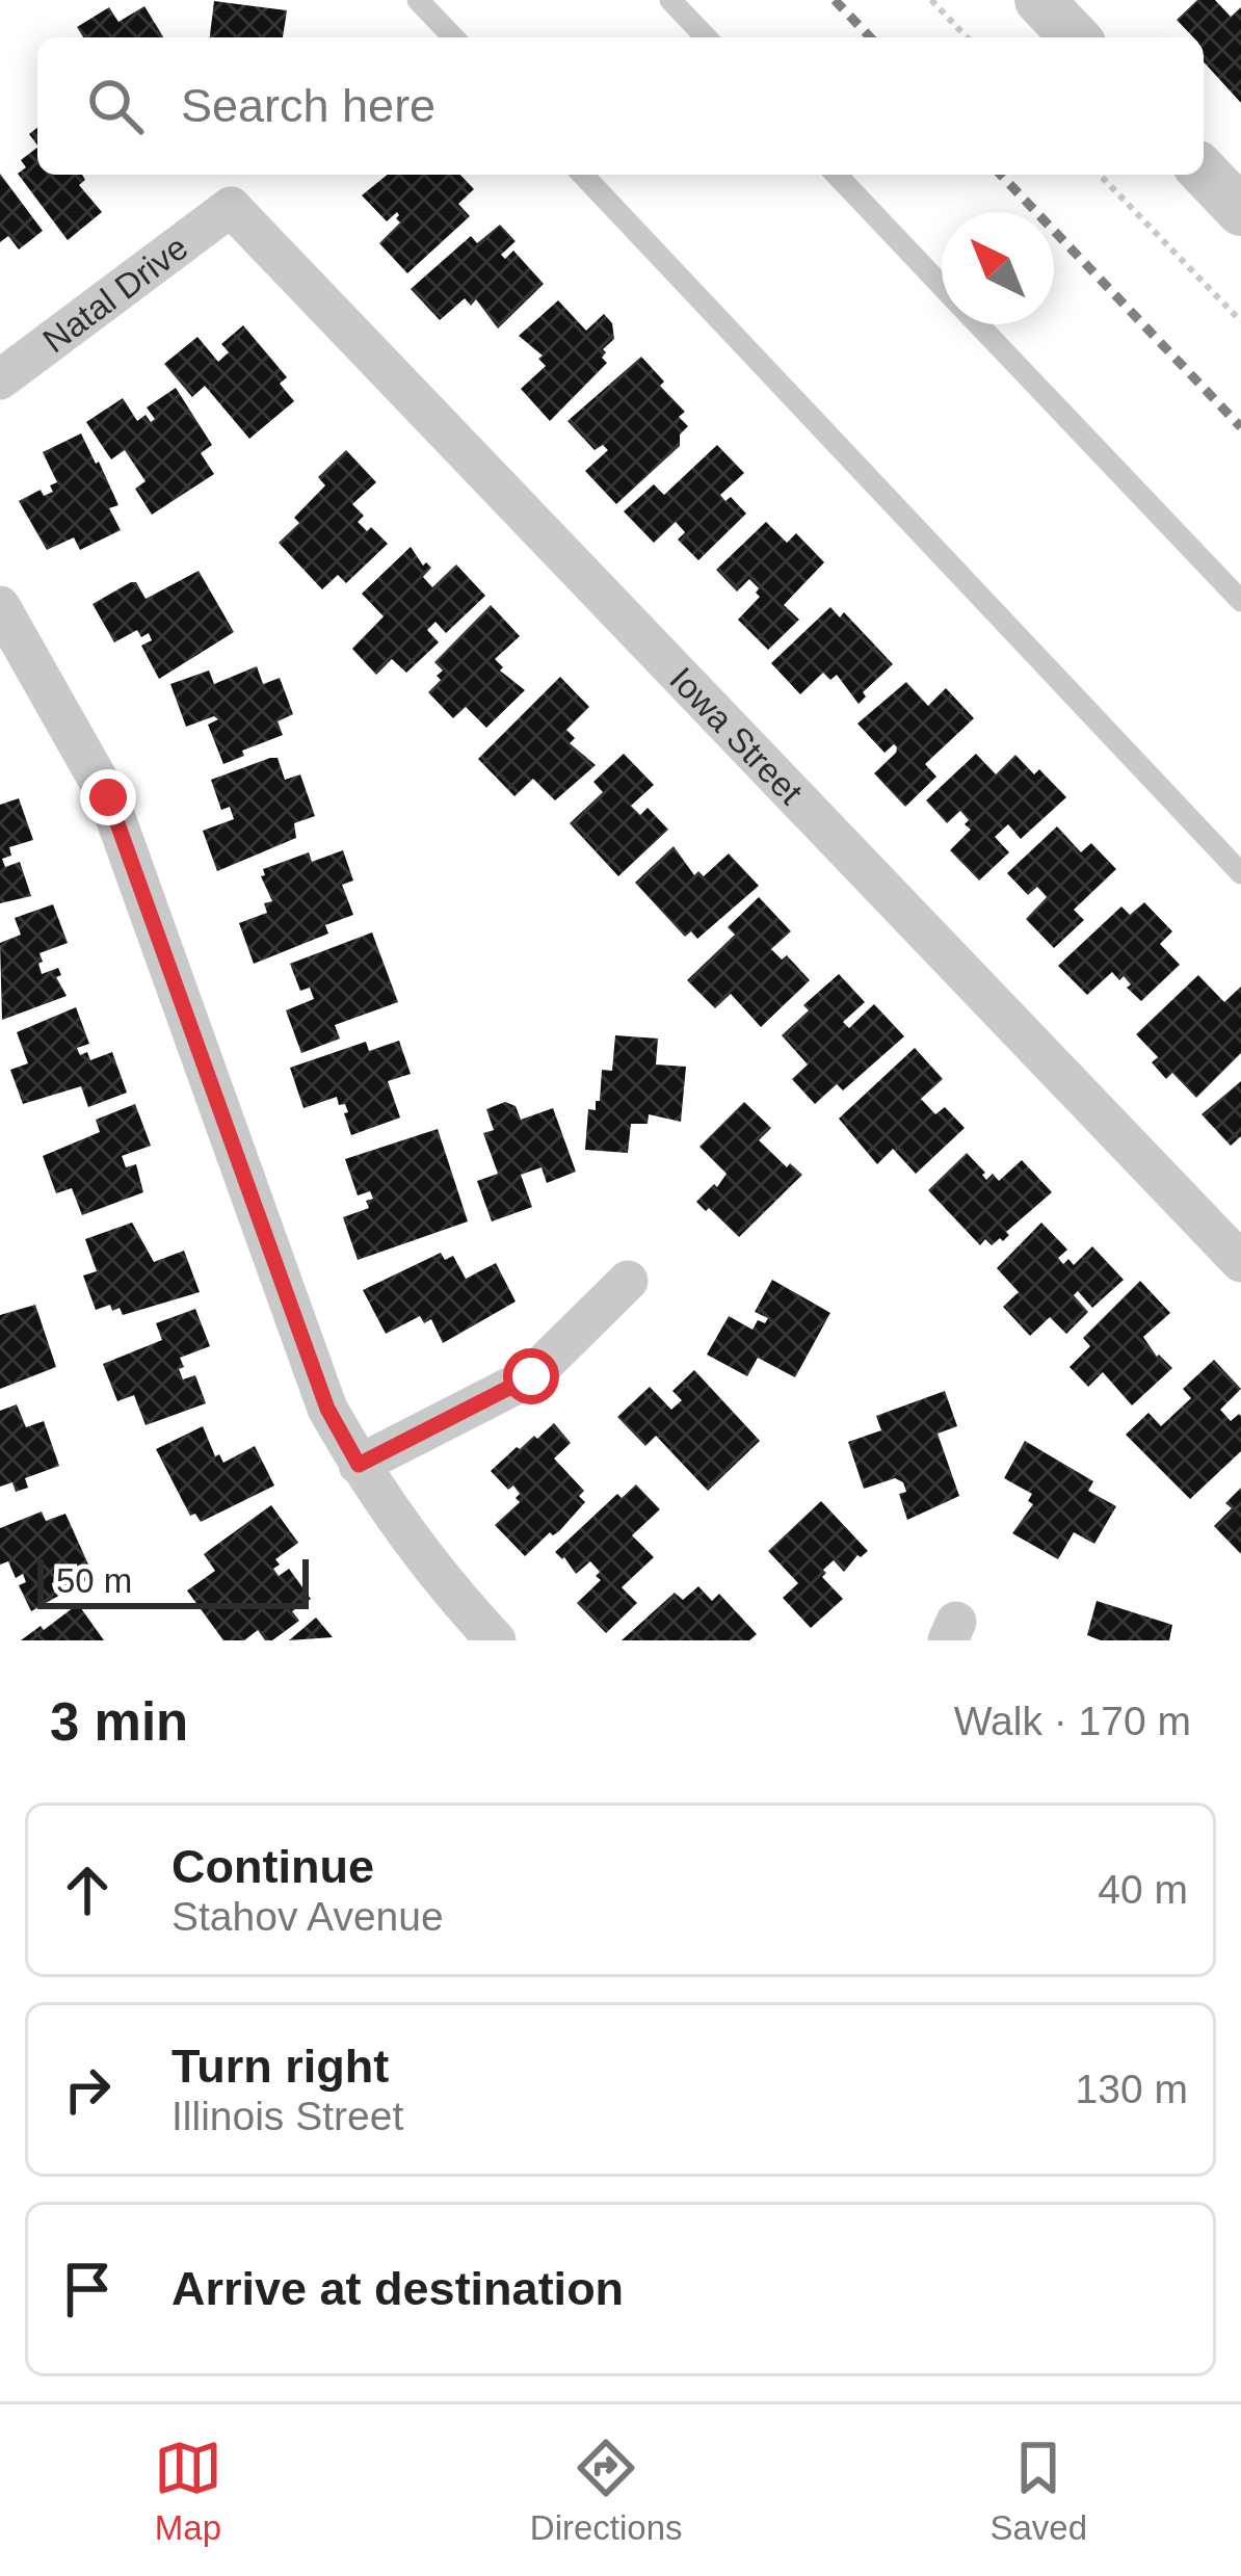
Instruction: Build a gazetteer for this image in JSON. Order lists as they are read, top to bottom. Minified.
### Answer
{"streets":{"street":["Natal Drive","Iowa Street"]},"crossings":[["Natal Drive","Iowa Street"]],"scale_bar":"50 m","north":"top left","page":{"search":"Search here","scale":"50 m","heading":["3 min","Walk · 170 m"],"list":[["Continue","Stahov Avenue","40 m"],["Turn right","Illinois Street","130 m"],"Arrive at destination"],"nav":["Map","Directions","Saved"]}}
